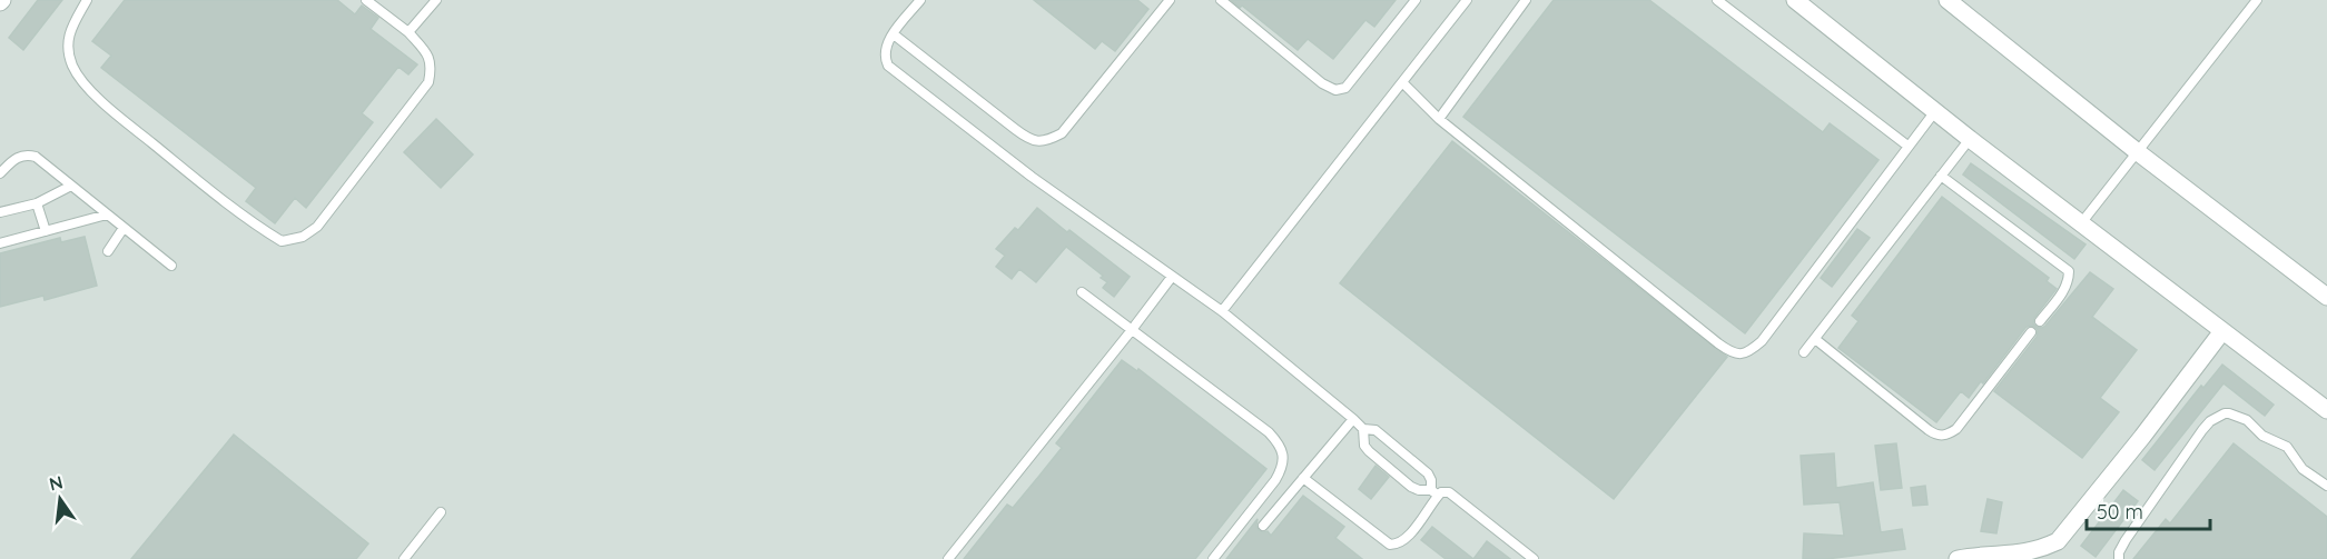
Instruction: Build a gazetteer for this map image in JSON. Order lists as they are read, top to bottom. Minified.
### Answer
{"scale_bar":"50 m","north":"top"}
